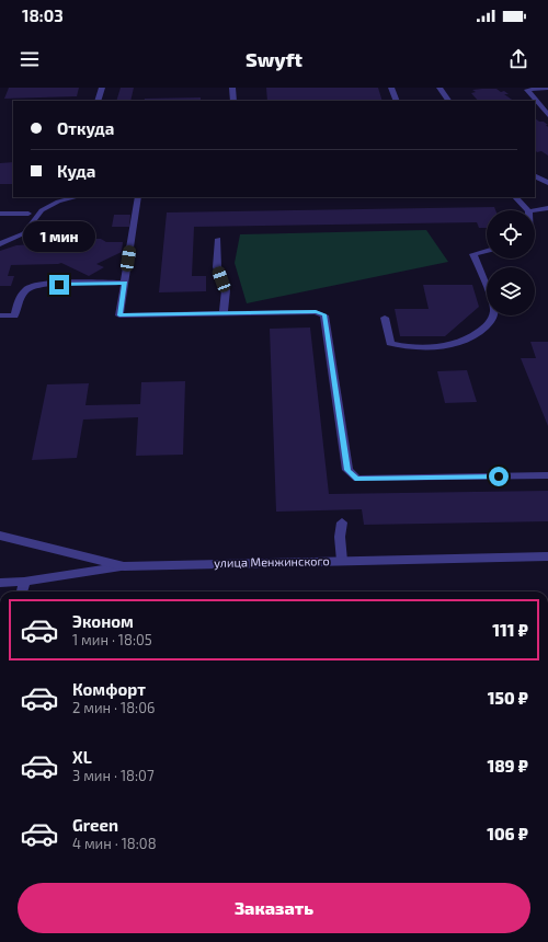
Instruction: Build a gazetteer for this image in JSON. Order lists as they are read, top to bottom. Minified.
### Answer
{"streets":{"street":["улица Менжинского"]},"page":{"status":"18:03","header":"Swyft","banner":["Откуда","Куда"],"bubble":"1 мин","list":[{"name":"Эконом","note":"1 мин · 18:05","value":"111 ₽"},{"name":"Комфорт","note":"2 мин · 18:06","value":"150 ₽"},{"name":"XL","note":"3 мин · 18:07","value":"189 ₽"},{"name":"Green","note":"4 мин · 18:08","value":"106 ₽"}],"buttons":"Заказать"}}
